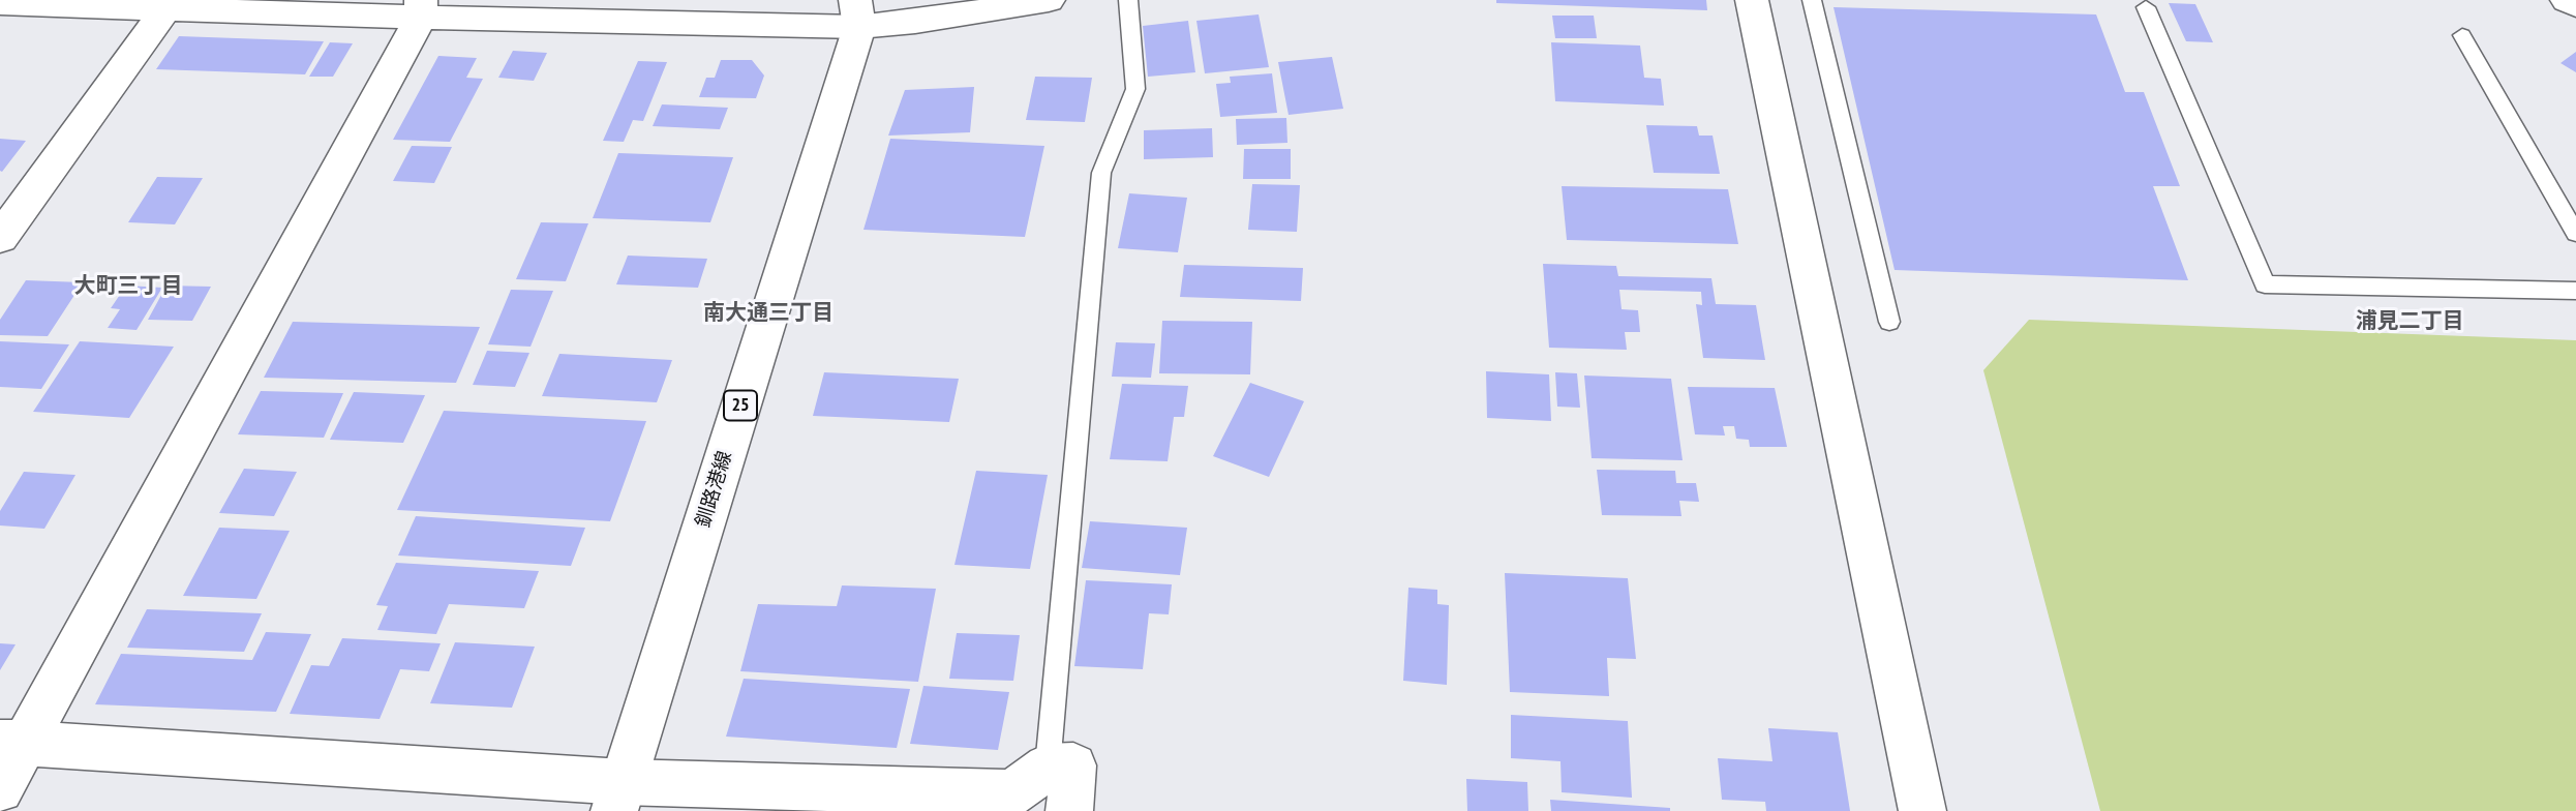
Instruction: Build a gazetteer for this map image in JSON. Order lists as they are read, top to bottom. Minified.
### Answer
{"streets":{"street":["25","釧路港線"]},"districts":["大町三丁目","南大通三丁目","浦見二丁目"]}
